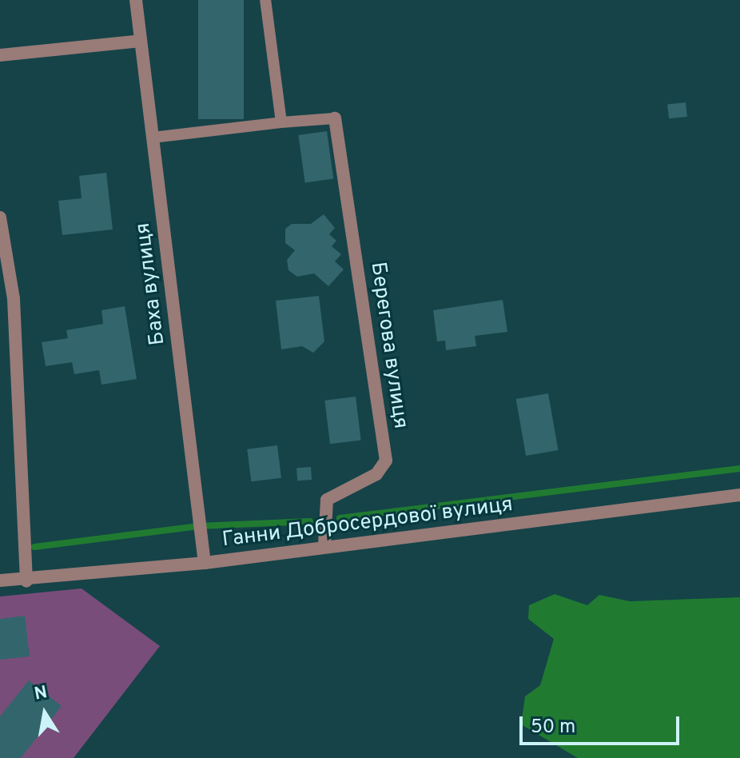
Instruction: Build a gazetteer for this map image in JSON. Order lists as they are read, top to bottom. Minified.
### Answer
{"streets":{"street":["Баха вулиця","Берегова вулиця","Ганни Добросердової вулиця"]},"crossings":[["Баха вулиця","Ганни Добросердової вулиця"],["Берегова вулиця","Ганни Добросердової вулиця"]],"scale_bar":"50 m","north":"top"}
